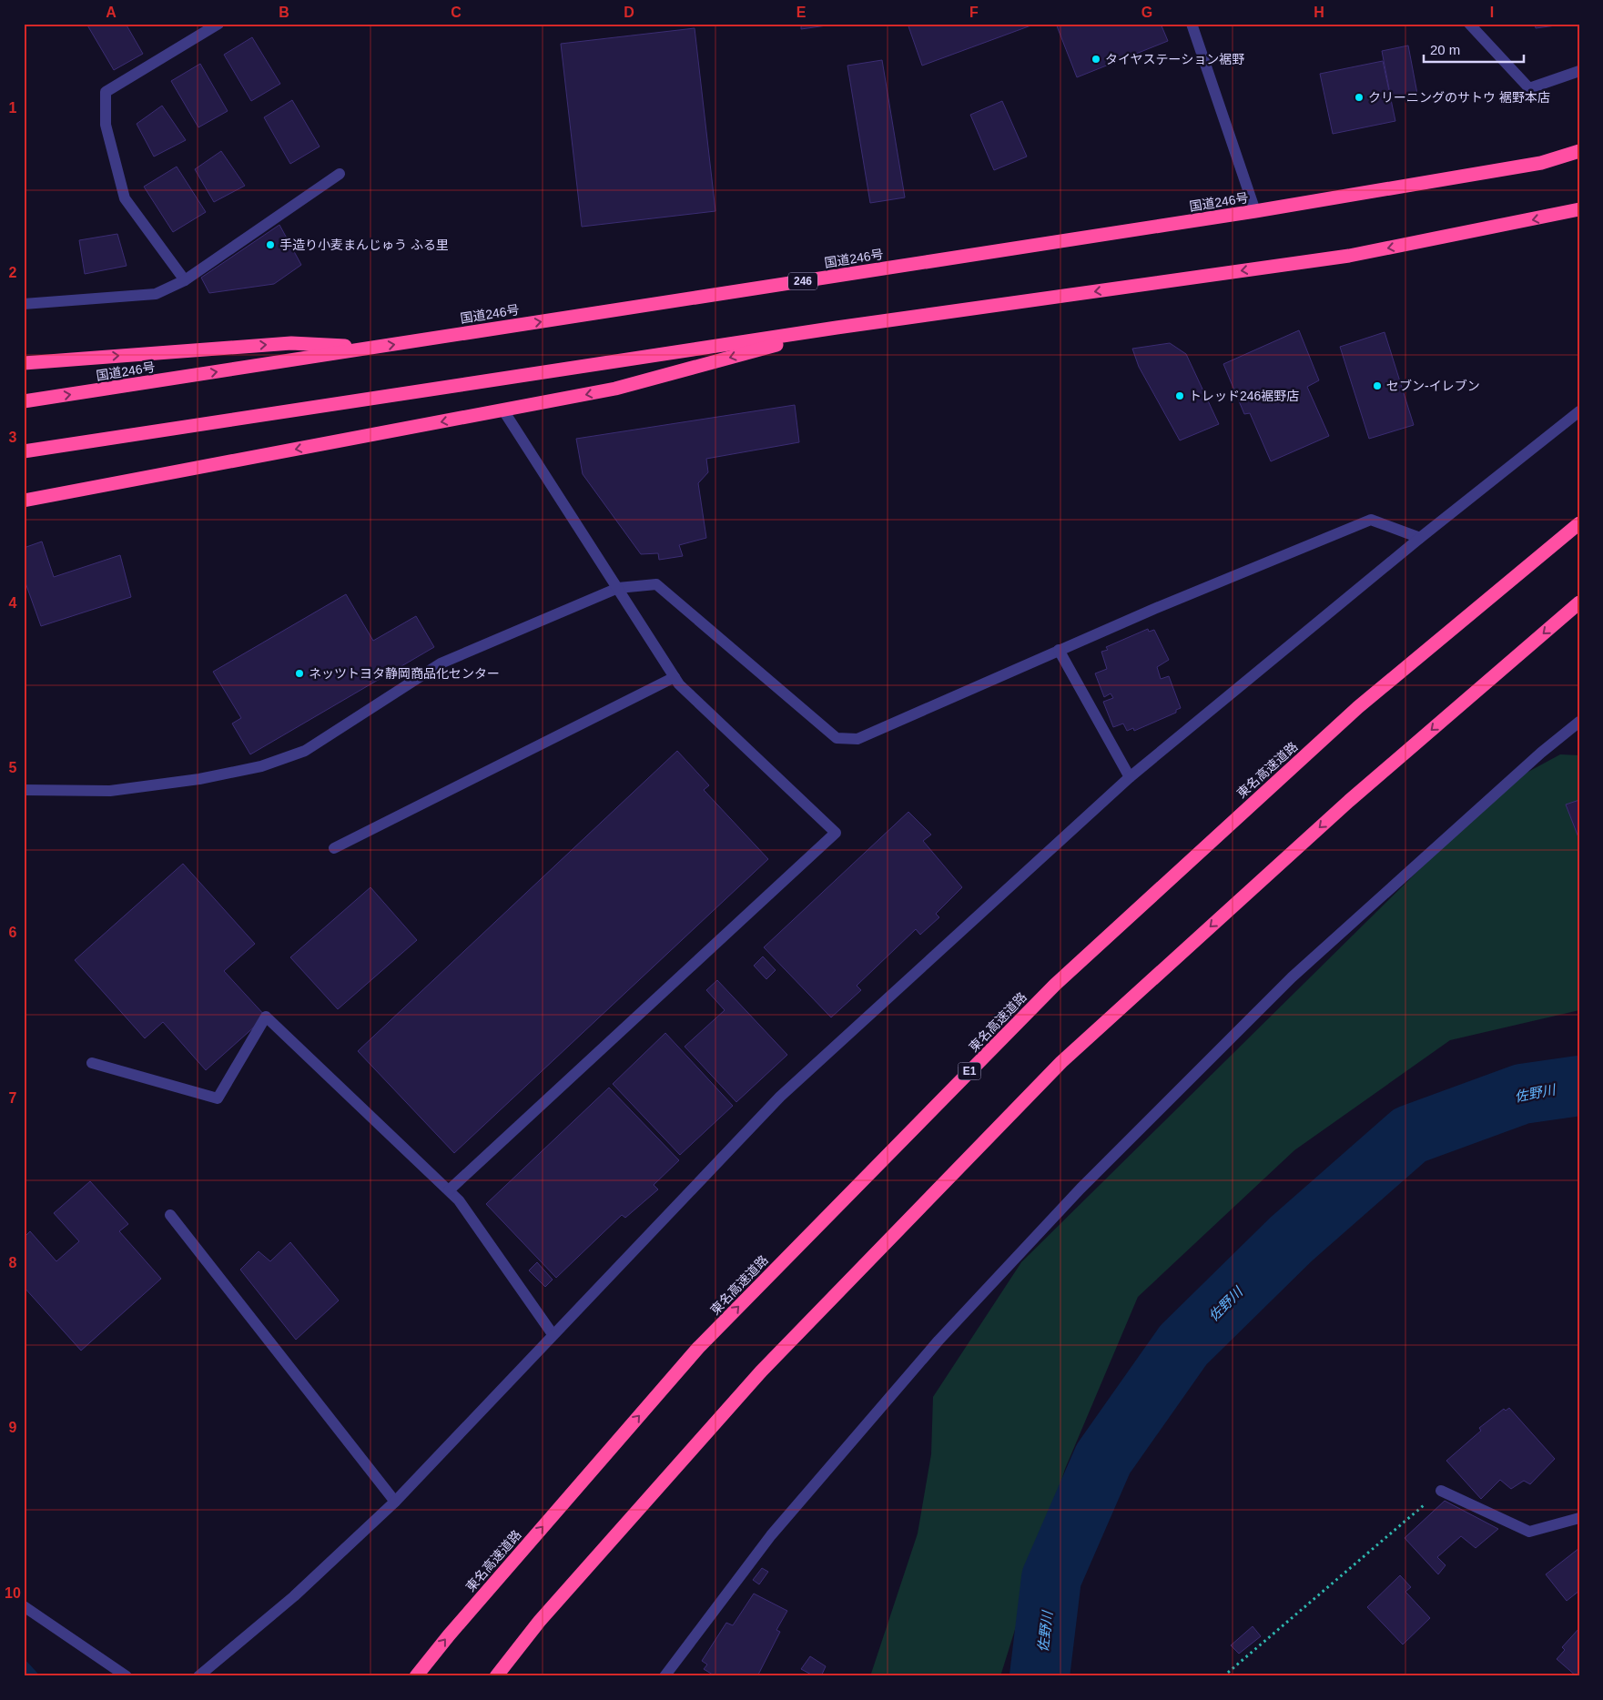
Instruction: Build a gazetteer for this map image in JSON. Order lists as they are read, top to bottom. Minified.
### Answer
{"streets":{"highway":["国道246号","246","東名高速道路","E1"]},"water":["佐野川"],"places":["タイヤステーション裾野","クリーニングのサトウ 裾野本店","手造り小麦まんじゅう ふる里","セブン-イレブン","トレッド246裾野店","ネッツトヨタ静岡商品化センター"],"scale_bar":"20 m","grid":{"columns":["A","B","C","D","E","F","G","H","I"],"rows":["1","2","3","4","5","6","7","8","9","10"]}}
